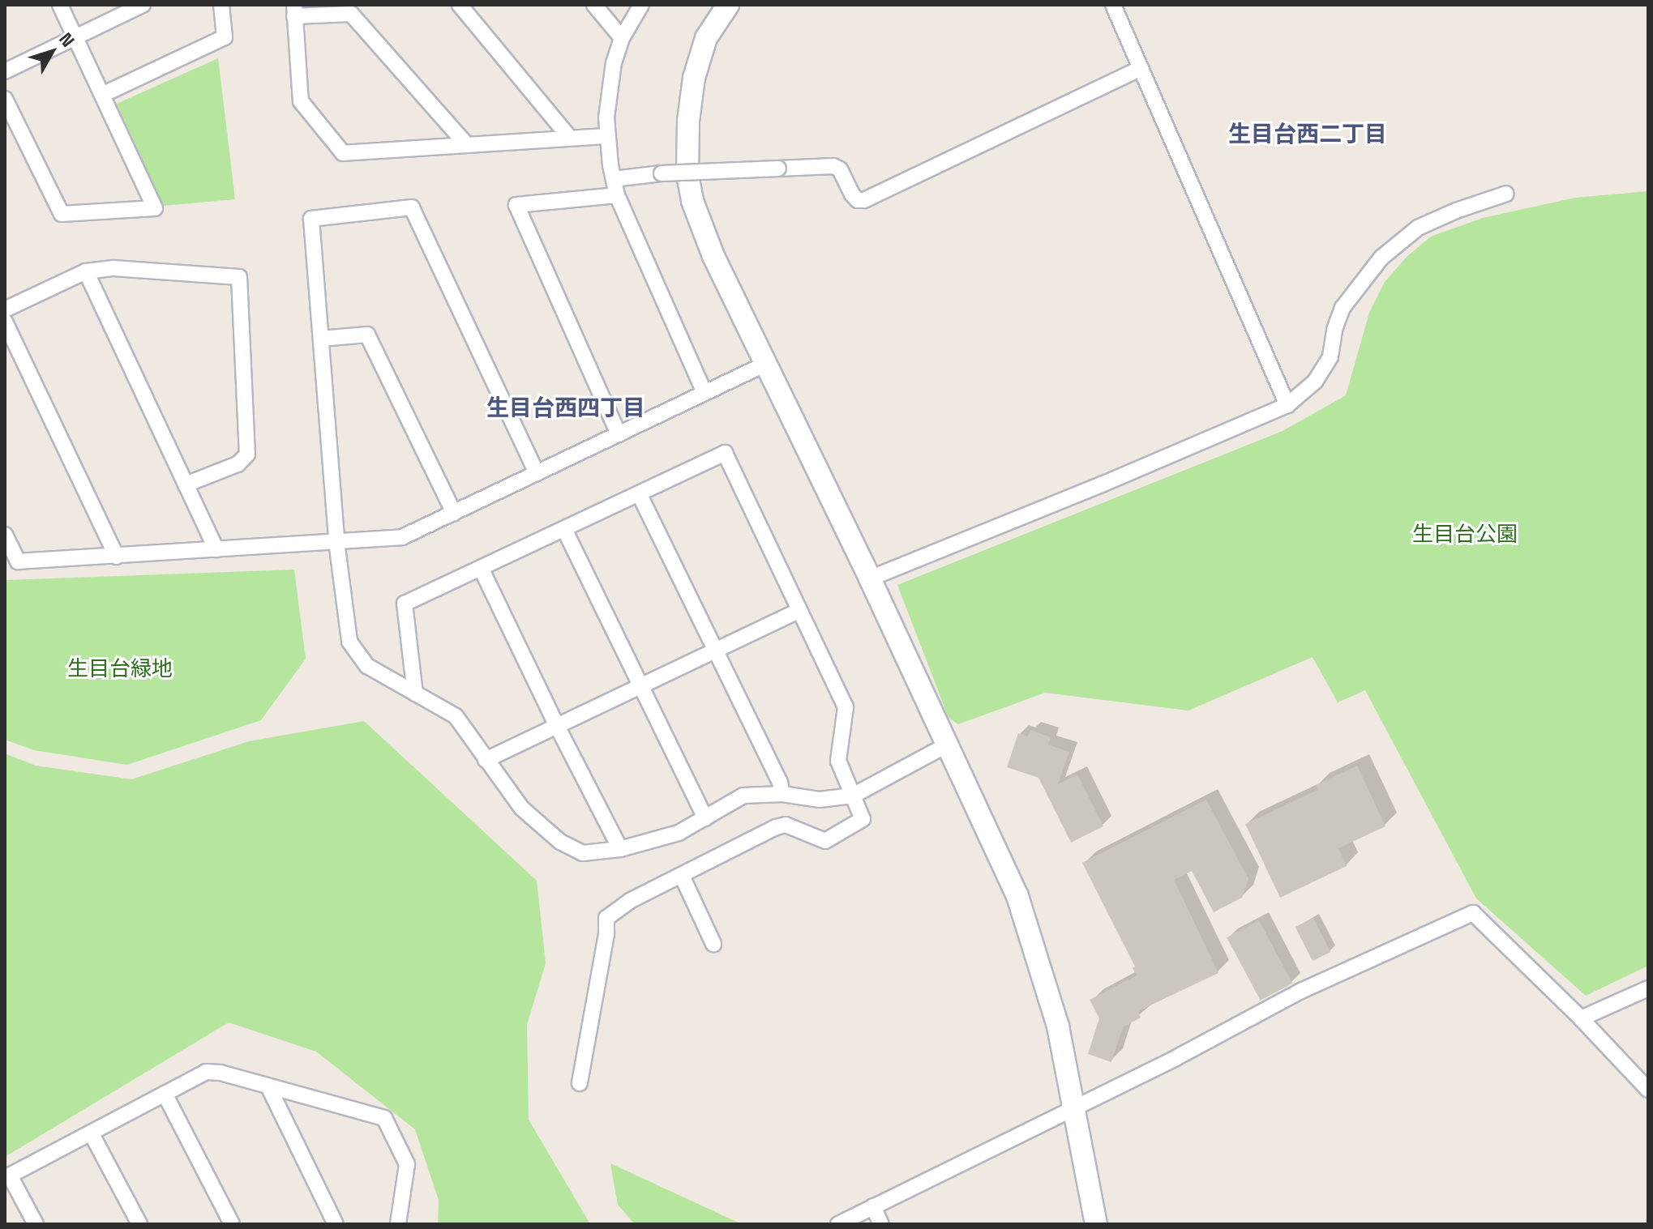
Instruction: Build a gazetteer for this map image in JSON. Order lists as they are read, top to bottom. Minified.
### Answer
{"districts":["生目台西二丁目","生目台西四丁目"],"parks":["生目台公園","生目台緑地"],"north":"top right"}
